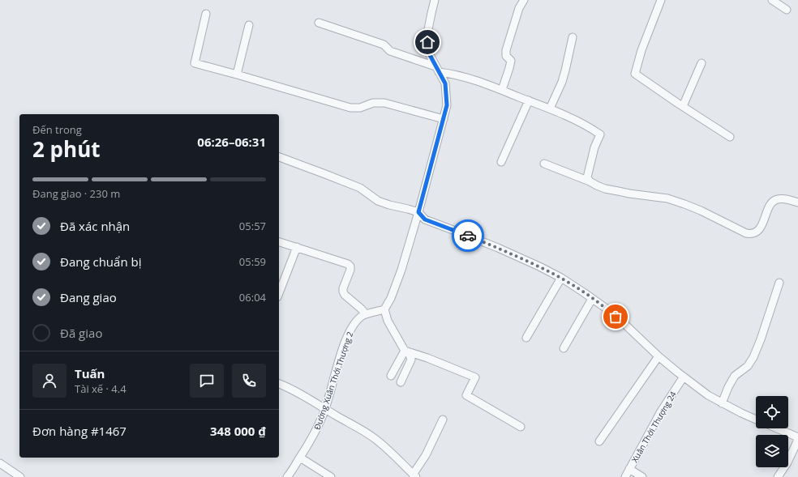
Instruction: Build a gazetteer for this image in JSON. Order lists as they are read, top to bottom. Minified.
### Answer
{"streets":{"street":["Đường Xuân Thới Thượng 2","Xuân Thới Thượng 24"]},"page":{"heading":["2 phút","Đến trong","06:26–06:31"],"panel":["Tuấn","Tài xế · 4.4","Đơn hàng #1467","348 000 ₫"],"bar":"Đang giao · 230 m","list":[["Đã xác nhận","05:57"],["Đang chuẩn bị","05:59"],["Đang giao","06:04"],"Đã giao"]}}
